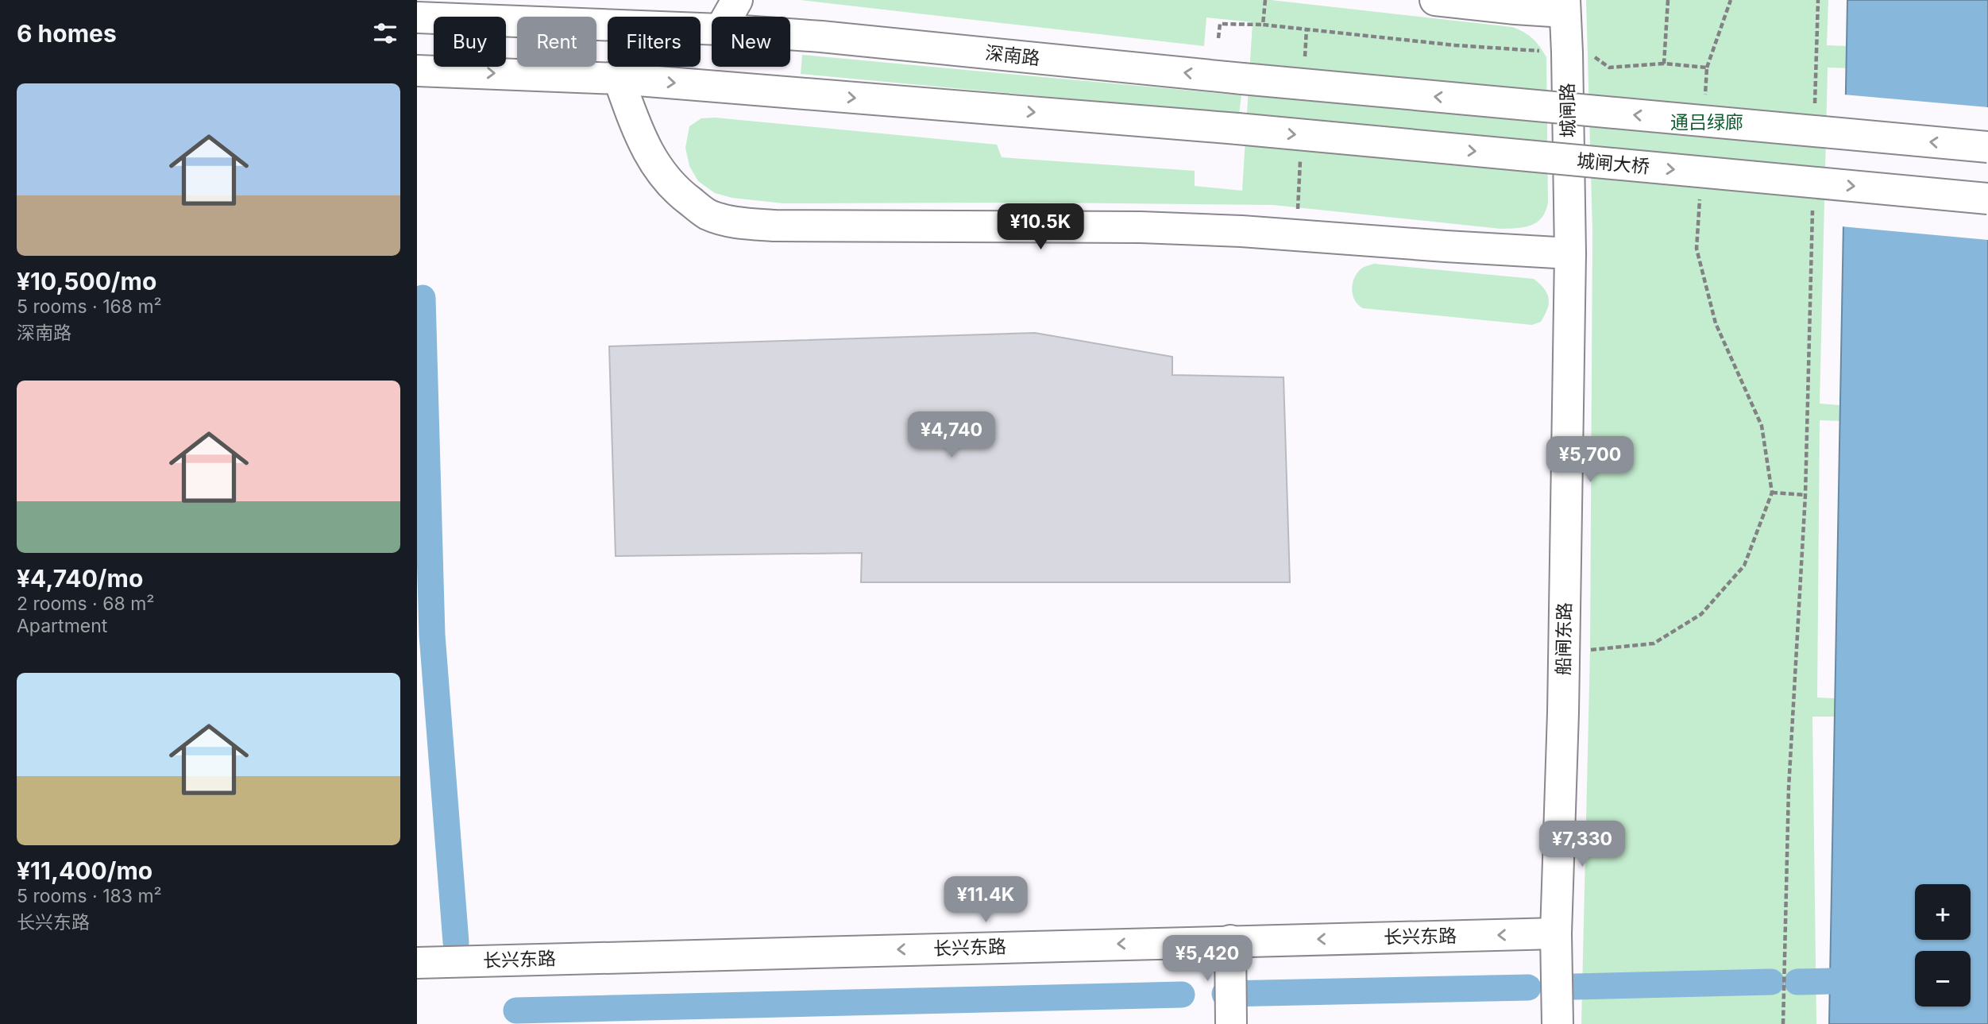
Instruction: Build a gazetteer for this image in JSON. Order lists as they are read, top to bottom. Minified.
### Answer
{"streets":{"street":["深南路","城闸路","城闸大桥","船闸东路","长兴东路"]},"crossings":[["城闸路","船闸东路"],["船闸东路","长兴东路"]],"one_way":["长兴东路"],"parks":["通吕绿廊"],"page":{"heading":"6 homes","chip":["Buy","Rent","Filters","New"],"list":[{"name":"¥10,500/mo","note":"5 rooms · 168 m² · 深南路"},{"name":"¥4,740/mo","note":"2 rooms · 68 m² · Apartment"},{"name":"¥11,400/mo","note":"5 rooms · 183 m² · 长兴东路"}],"price":["¥10.5K","¥4,740","¥5,700","¥7,330","¥11.4K","¥5,420"],"map_buttons":["+","−"]}}
